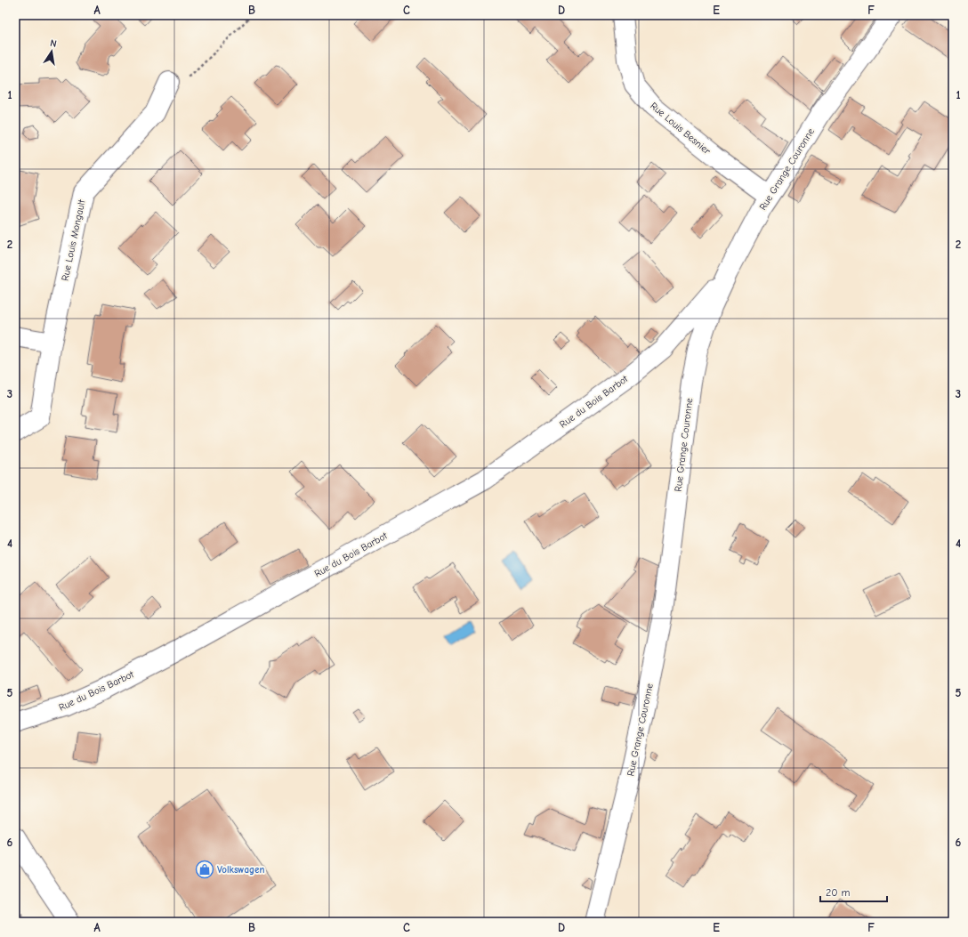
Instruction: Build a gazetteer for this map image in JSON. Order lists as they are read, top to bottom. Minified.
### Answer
{"streets":{"street":["Rue Louis Besnier","Rue Grange Couronne","Rue Louis Mongault","Rue du Bois Barbot"]},"crossings":[["Rue Louis Besnier","Rue Grange Couronne"],["Rue Grange Couronne","Rue du Bois Barbot"]],"places":{"shop":["Volkswagen"]},"scale_bar":"20 m","north":"top","grid":{"columns":["A","B","C","D","E","F"],"rows":["1","2","3","4","5","6"]}}
